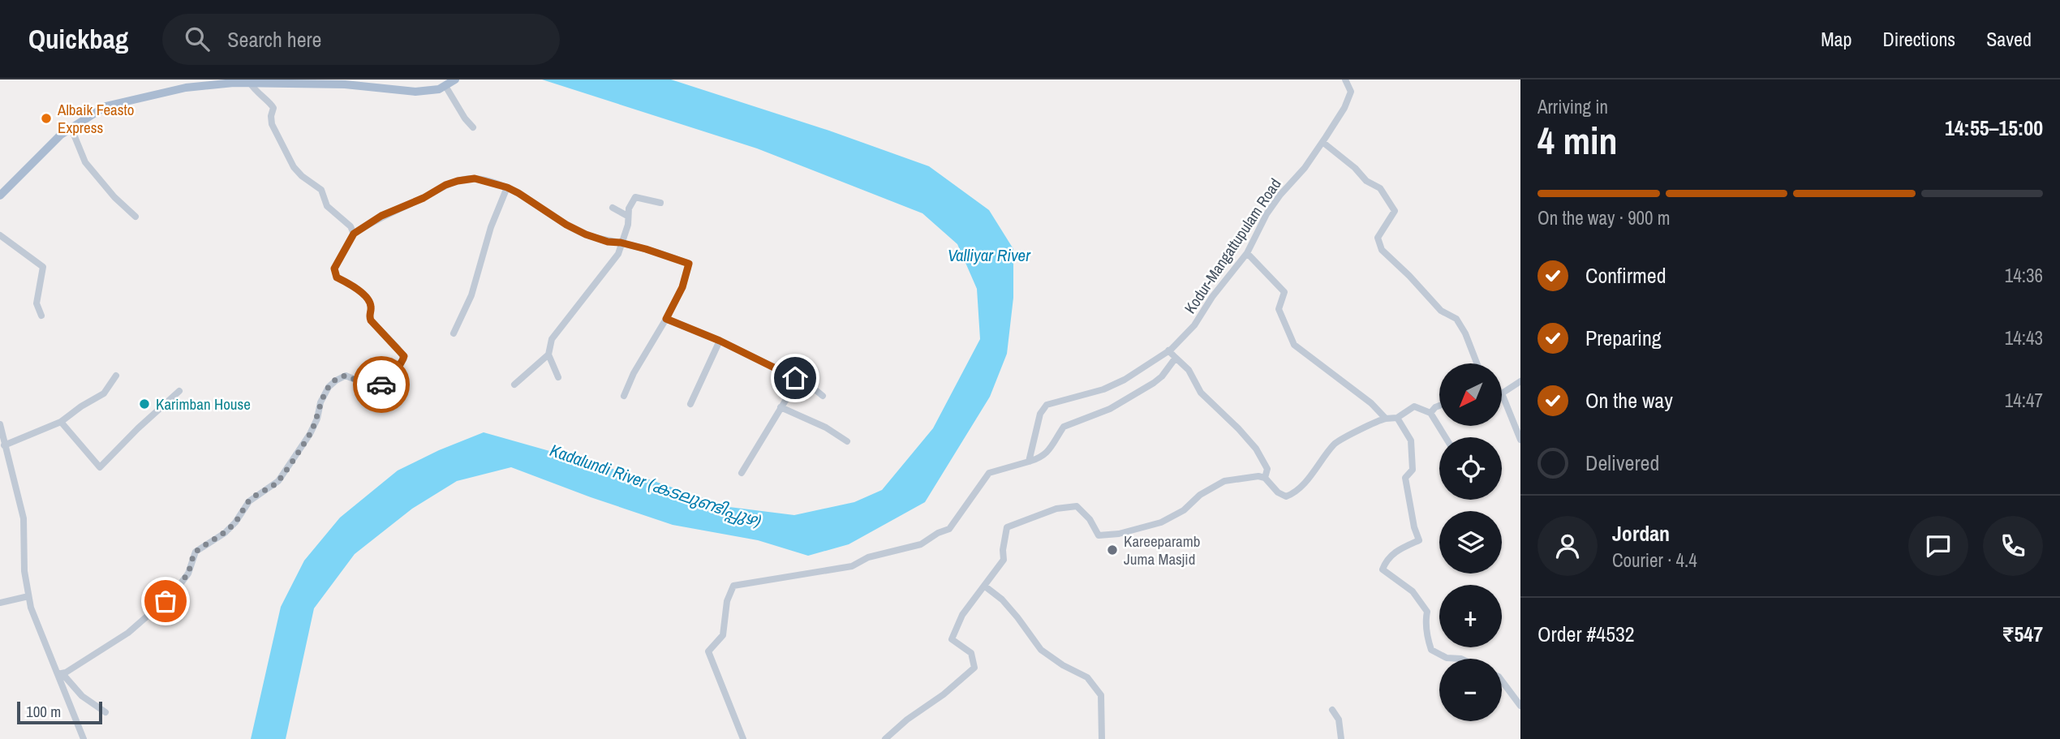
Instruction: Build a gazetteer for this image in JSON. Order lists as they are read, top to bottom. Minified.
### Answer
{"streets":{"street":["Kodur-Mangattupulam Road"]},"water":["Valliyar River","Kadalundi River (കടലുണ്ടിപ്പുഴ)"],"places":["Albaik Feasto Express","Karimban House","Kareeparamb Juma Masjid"],"scale_bar":"100 m","north":"bottom left","page":{"header":"Quickbag","search":"Search here","nav":["Map","Directions","Saved"],"heading":["4 min","Arriving in","14:55–15:00"],"panel":["Jordan","Courier · 4.4","Order #4532","₹547"],"bar":"On the way · 900 m","list":[["Confirmed","14:36"],["Preparing","14:43"],["On the way","14:47"],"Delivered"],"map_buttons":["+","−"],"scale":"100 m"}}
